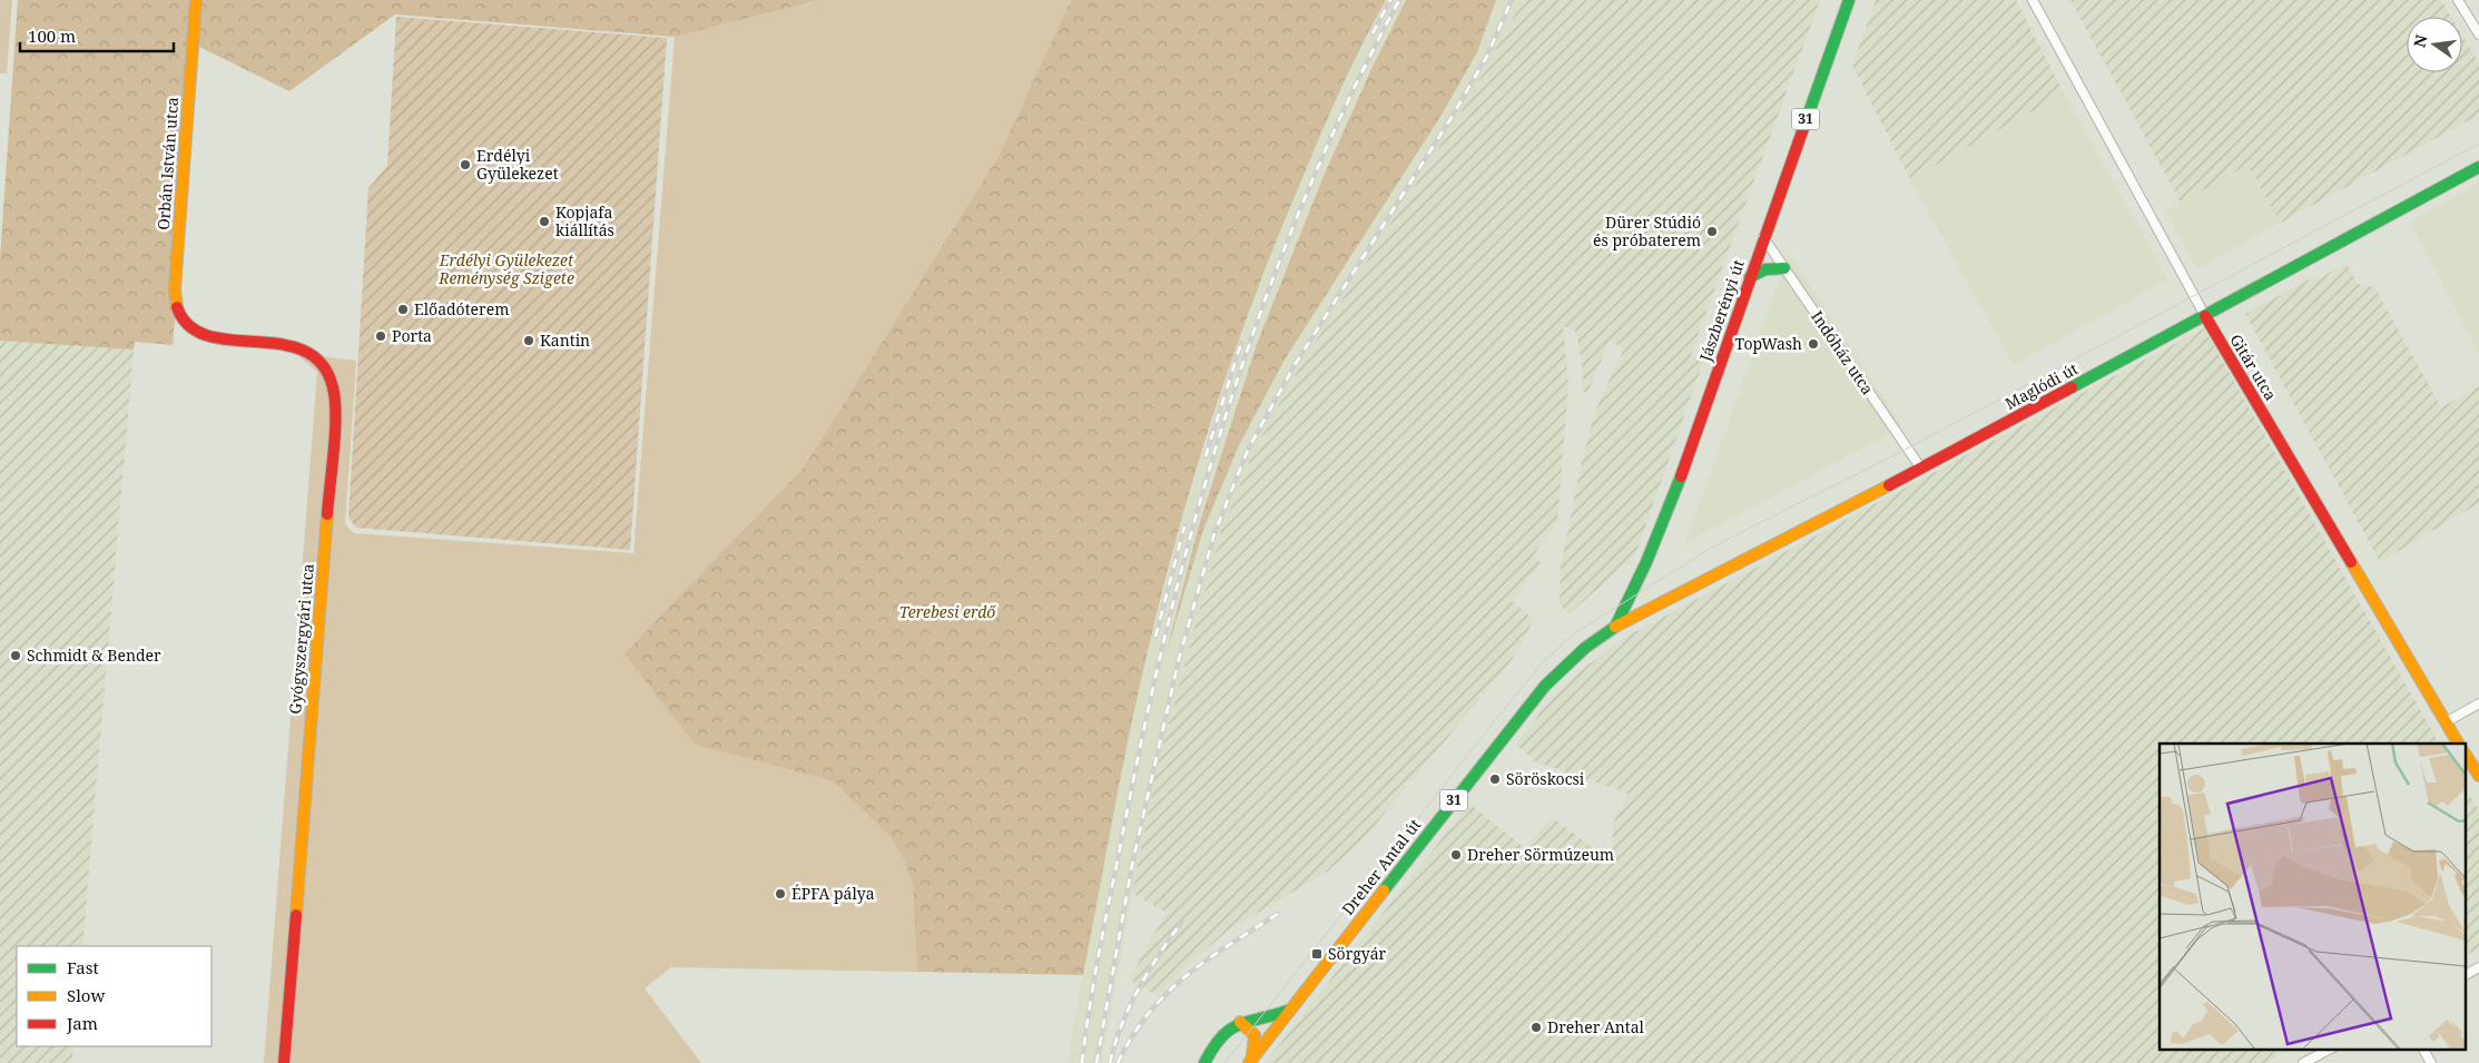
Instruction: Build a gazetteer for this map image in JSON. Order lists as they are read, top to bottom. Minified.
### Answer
{"streets":{"street":["31","Orbán István utca","Jászberényi út","Indóház utca","Gitár utca","Maglódi út","Gyógyszergyári utca","Dreher Antal út"]},"crossings":[["Orbán István utca","Gyógyszergyári utca"],["Jászberényi út","Indóház utca"],["Jászberényi út","Maglódi út"],["Jászberényi út","Dreher Antal út"],["Indóház utca","Maglódi út"],["Gitár utca","Maglódi út"],["Maglódi út","Dreher Antal út"]],"parks":["Erdélyi Gyülekezet Reménység Szigete","Terebesi erdő"],"places":{"other":["Erdélyi Gyülekezet","Kopjafa kiállítás","Dürer Stúdió és próbaterem","Előadóterem","Porta","Kantin","TopWash","Schmidt & Bender","Söröskocsi","Dreher Sörmúzeum","ÉPFA pálya","Dreher Antal"],"transit":["Sörgyár"]},"legend":["Fast","Slow","Jam"],"scale_bar":"100 m","north":"left"}
